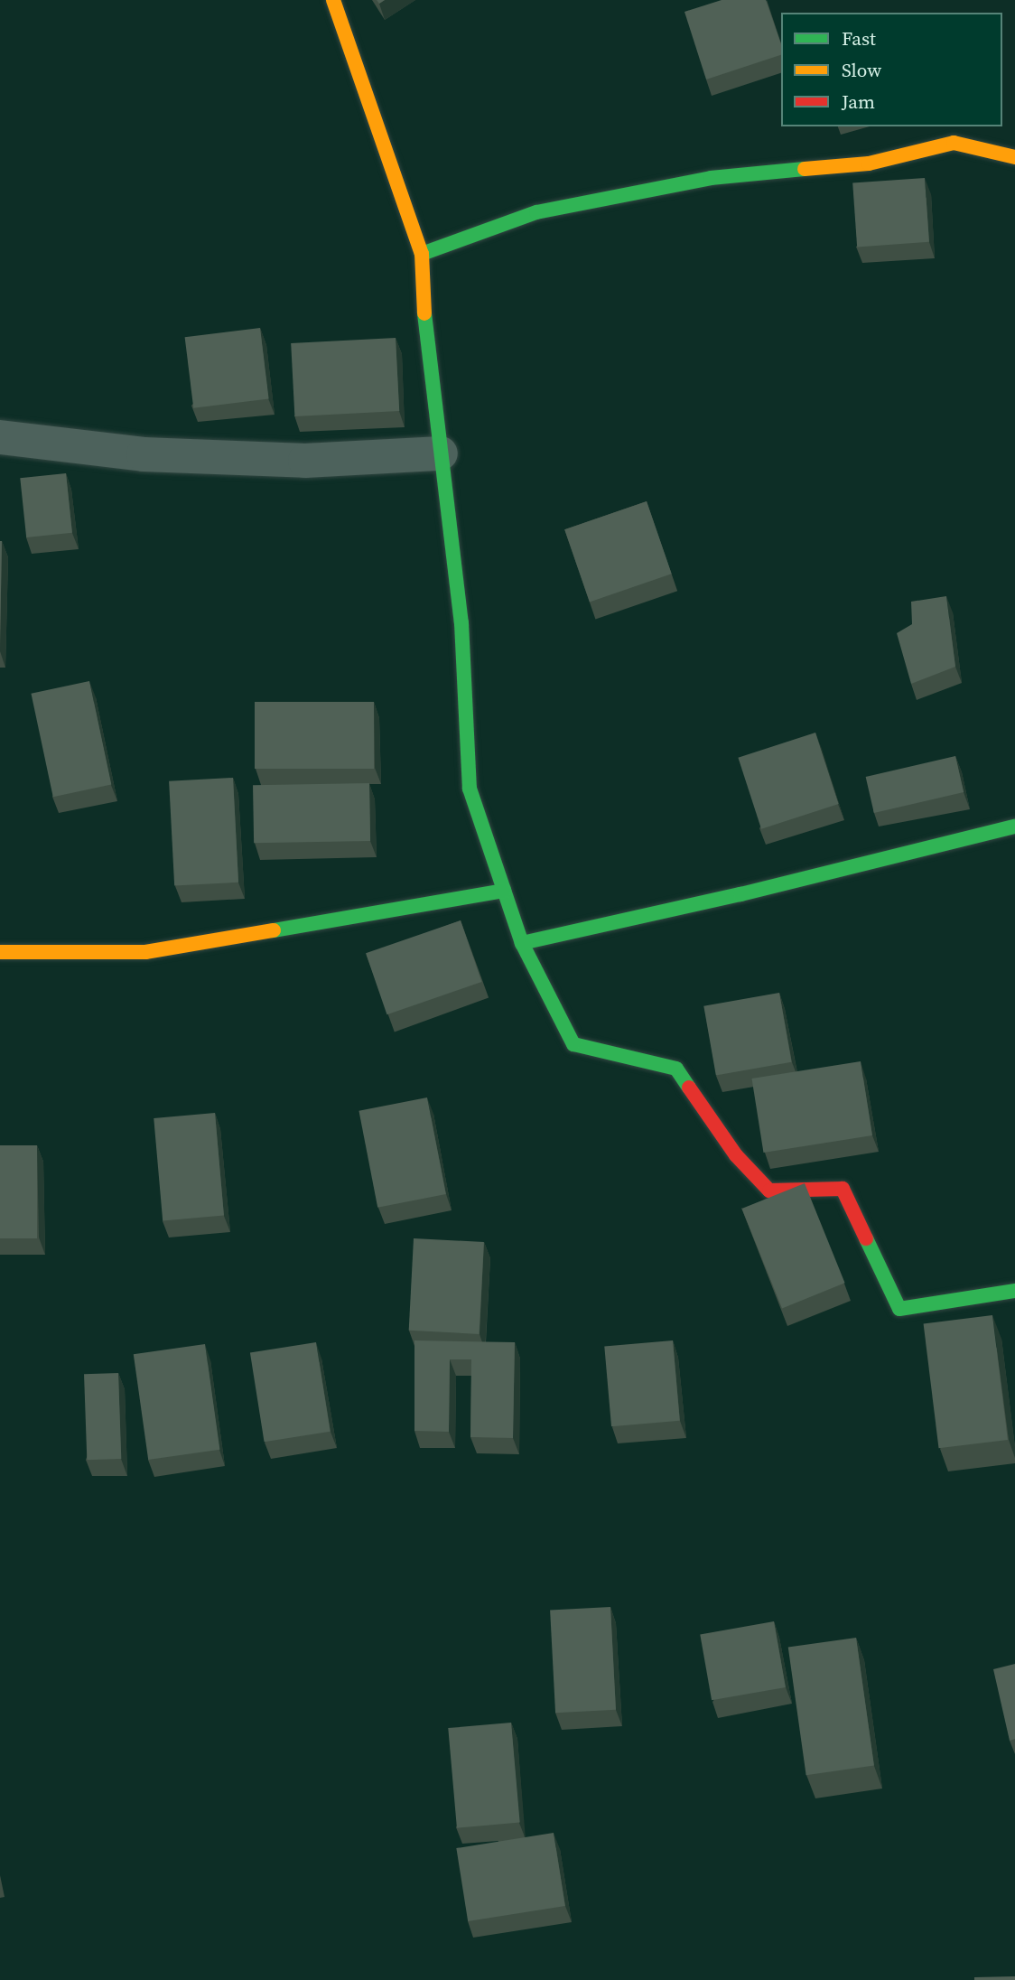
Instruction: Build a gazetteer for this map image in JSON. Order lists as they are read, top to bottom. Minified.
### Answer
{"legend":["Fast","Slow","Jam"]}
